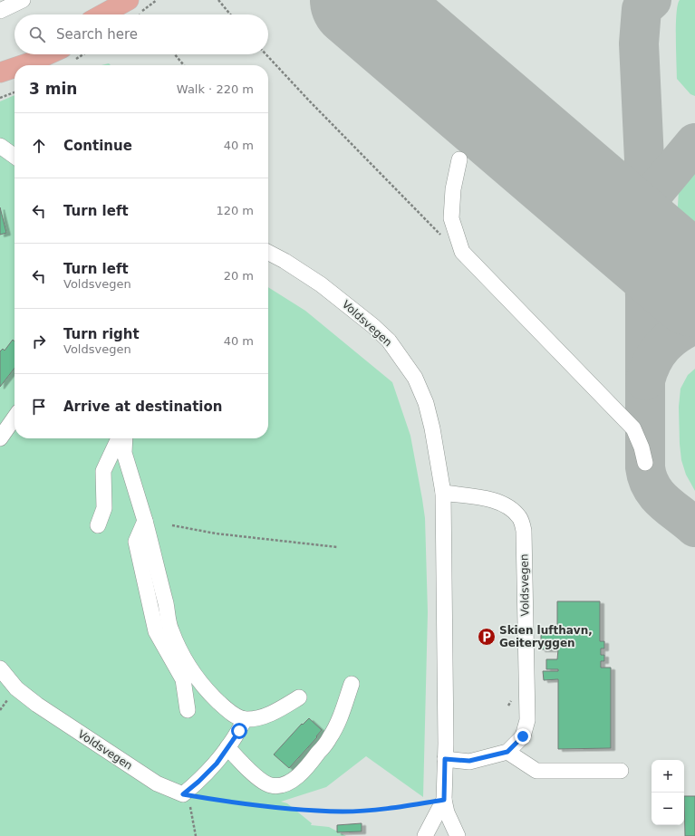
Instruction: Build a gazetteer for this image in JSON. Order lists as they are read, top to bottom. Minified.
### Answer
{"streets":{"street":["Voldsvegen"]},"places":{"parking":["Skien lufthavn, Geiteryggen"]},"page":{"search":"Search here","heading":["3 min","Walk · 220 m"],"list":[["Continue","40 m"],["Turn left","120 m"],["Turn left","Voldsvegen","20 m"],["Turn right","Voldsvegen","40 m"],"Arrive at destination"],"map_buttons":["+","−"]}}
